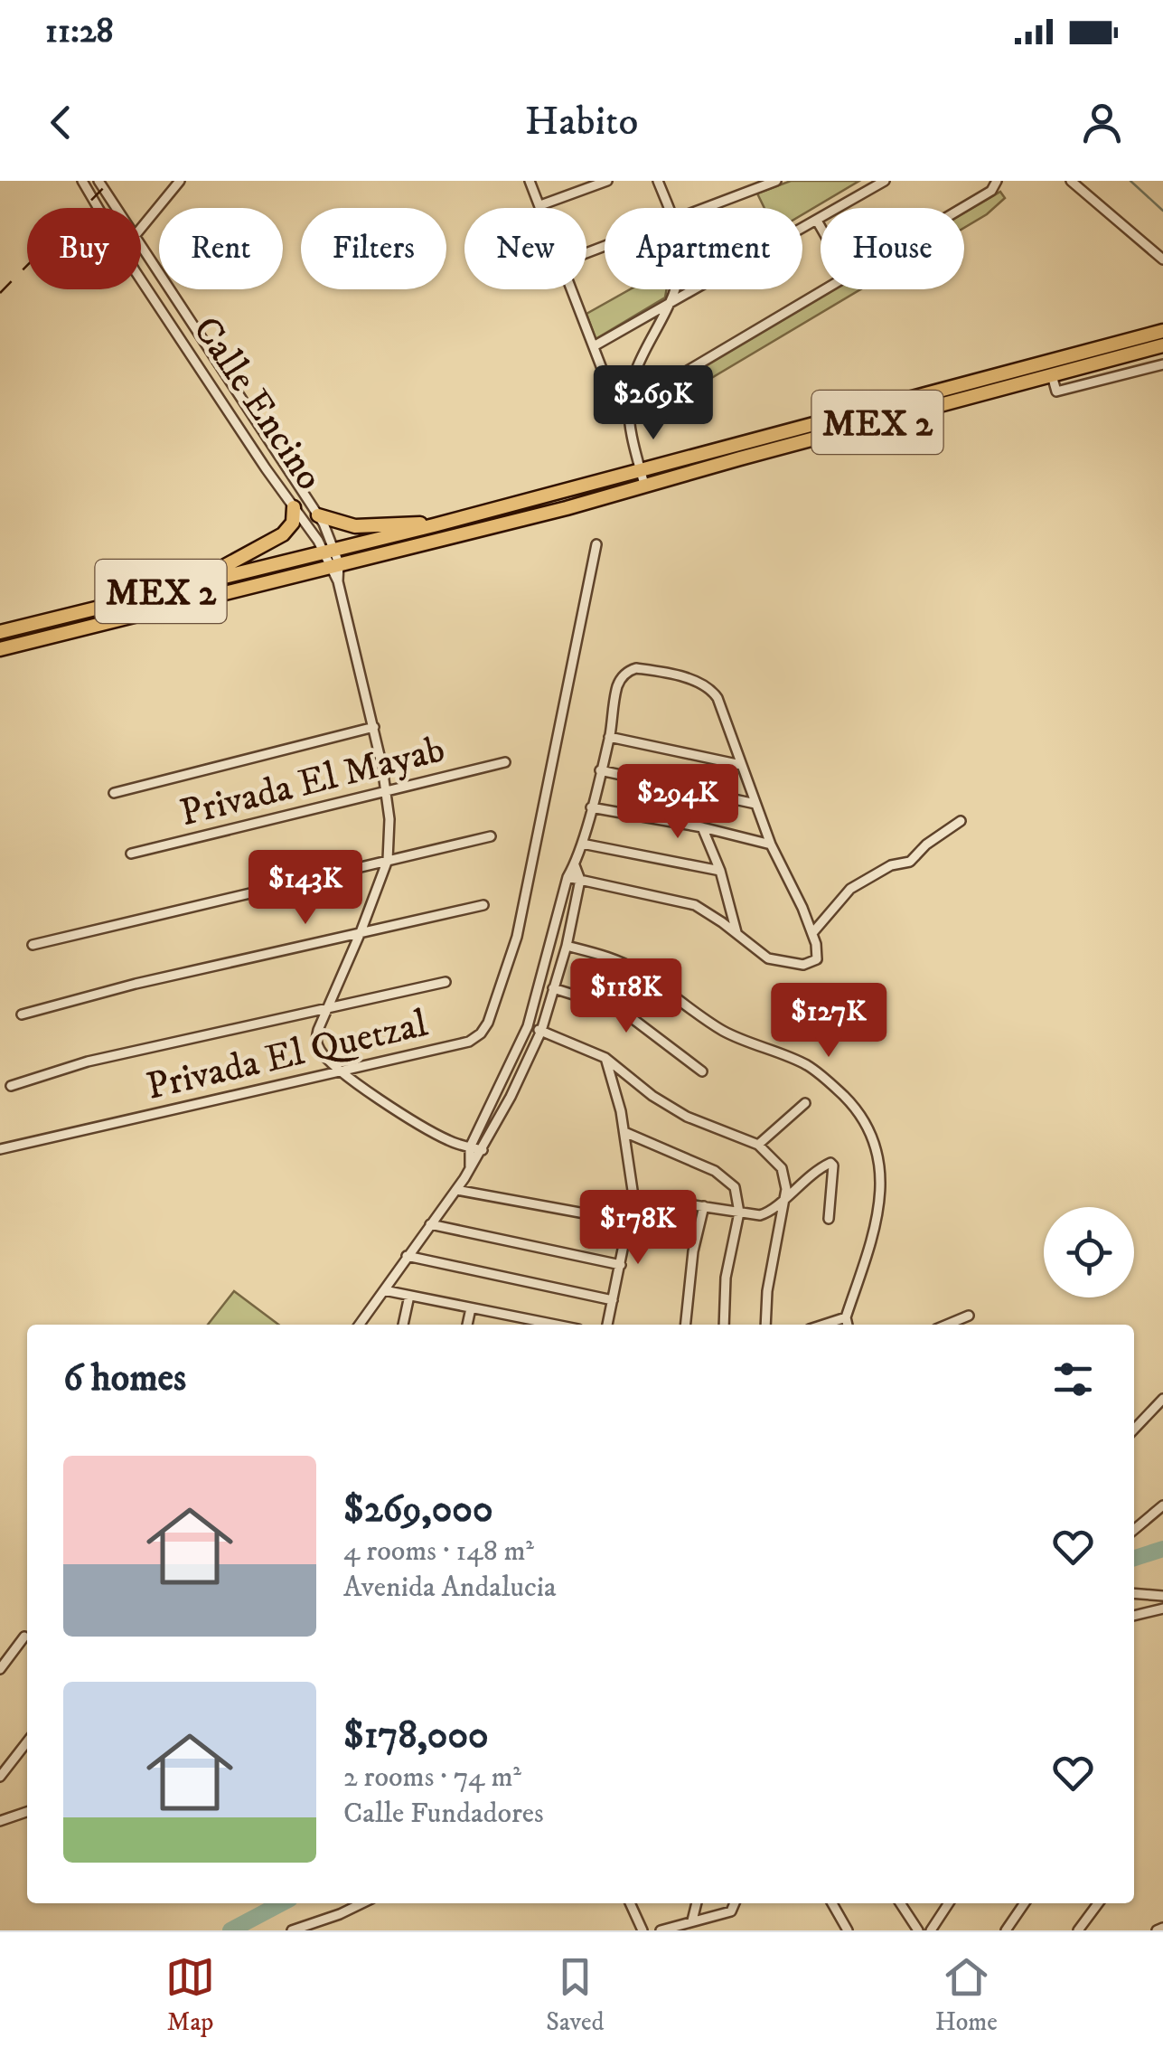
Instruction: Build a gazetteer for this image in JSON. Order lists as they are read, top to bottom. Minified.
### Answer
{"streets":{"highway":["MEX 2"],"street":["Calle Encino","Privada El Mayab","Privada El Quetzal"]},"crossings":[["Calle Encino","MEX 2"],["Calle Encino","Privada El Mayab"]],"page":{"status":"11:28","header":"Habito","chip":["Buy","Rent","Filters","New","Apartment","House"],"price":["$269K","$294K","$143K","$118K","$127K","$178K"],"heading":"6 homes","list":[{"name":"$269,000","note":"4 rooms · 148 m² · Avenida Andalucia"},{"name":"$178,000","note":"2 rooms · 74 m² · Calle Fundadores"}],"tabs":["Map","Saved","Home"]}}
